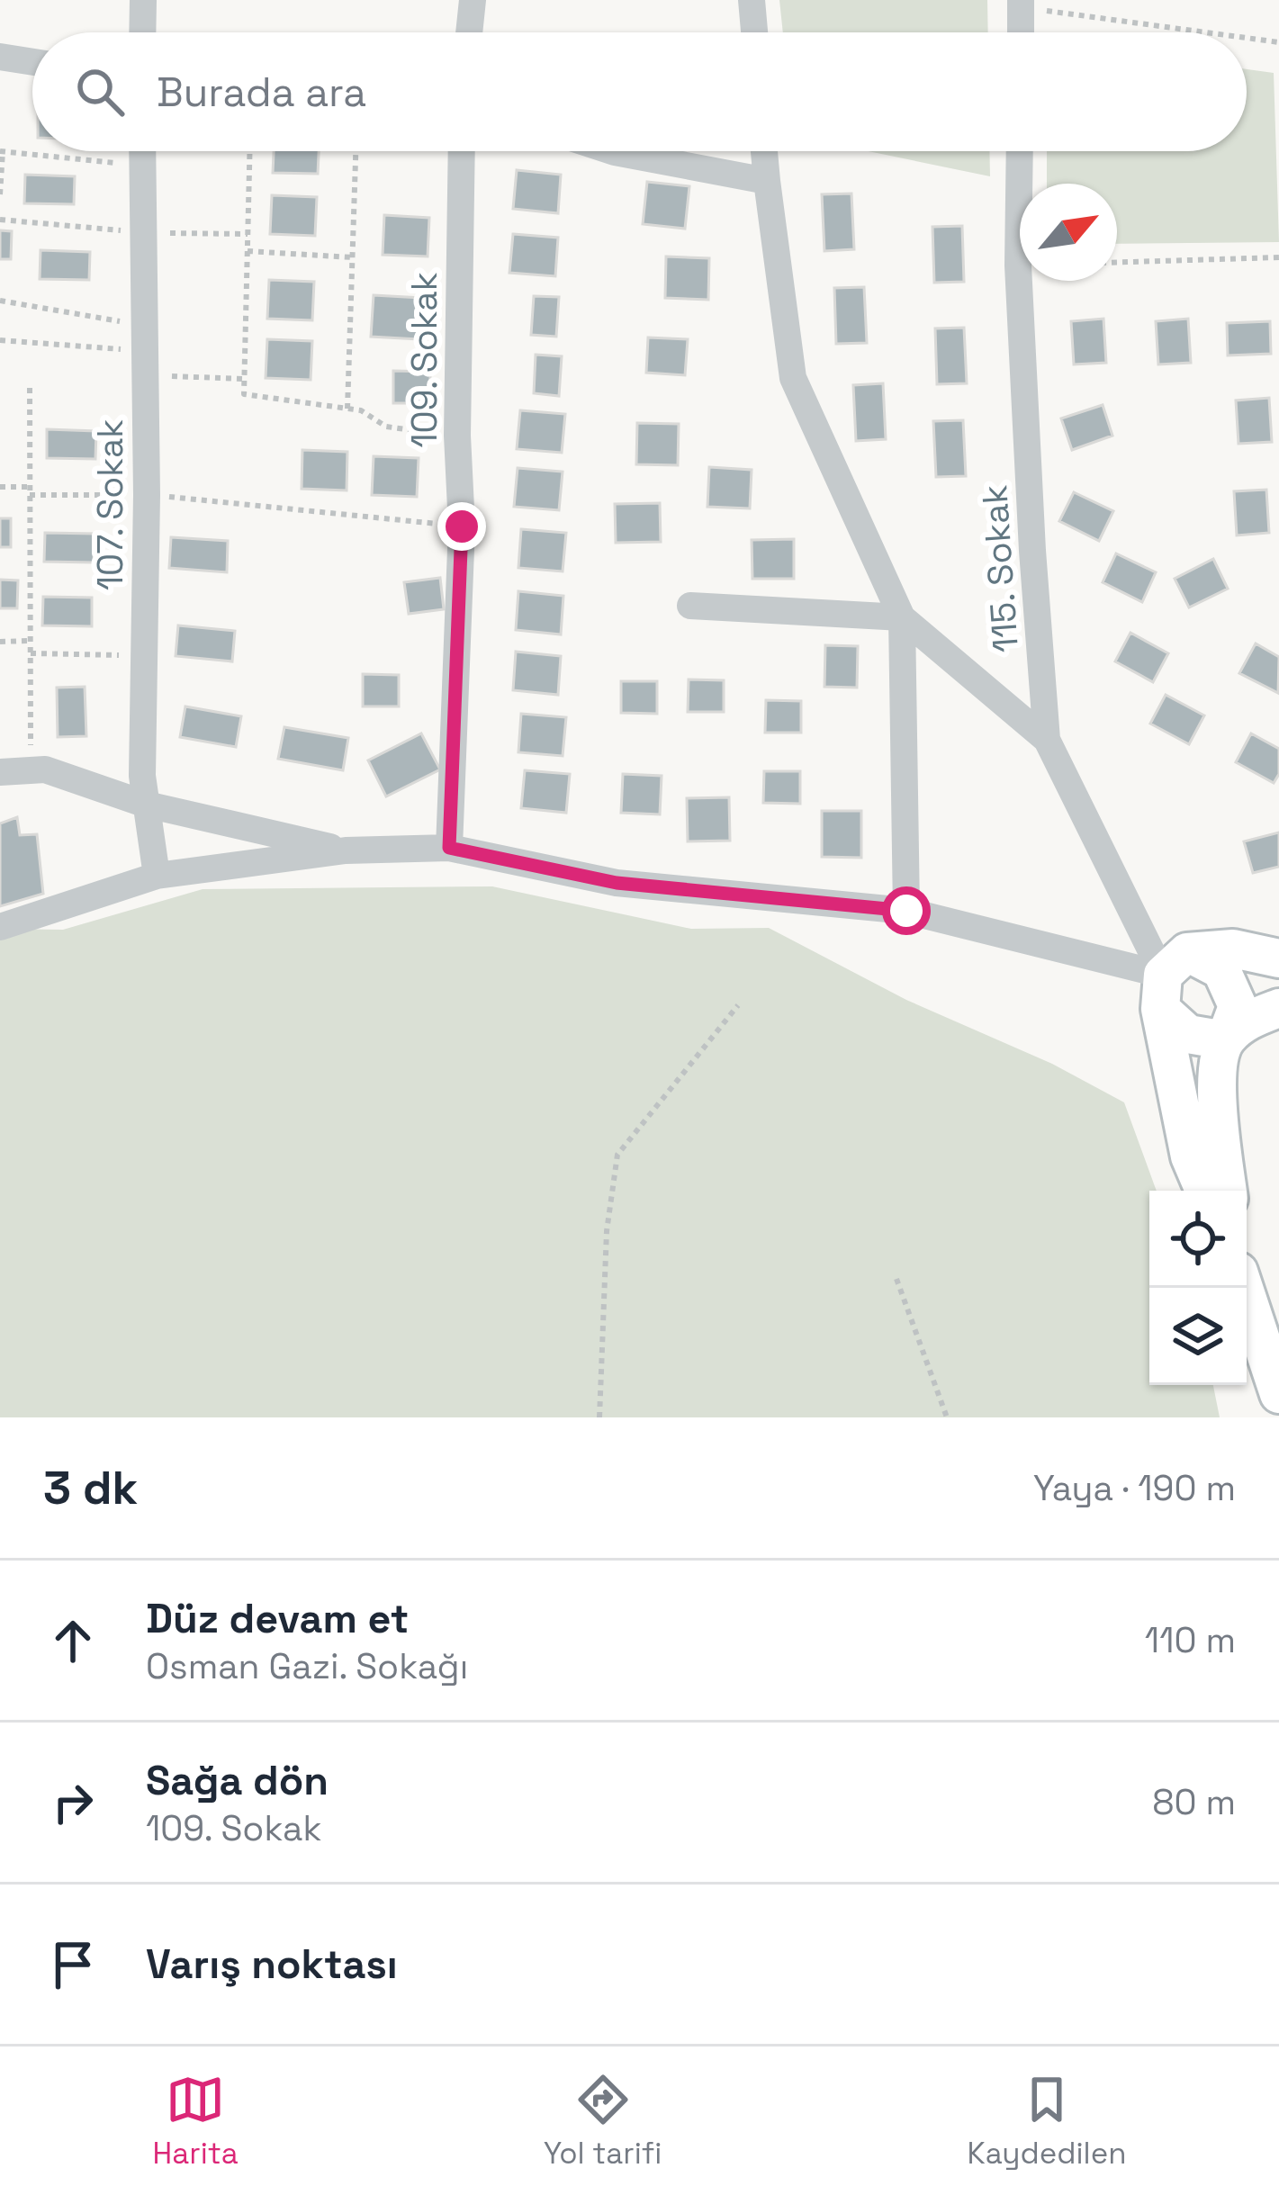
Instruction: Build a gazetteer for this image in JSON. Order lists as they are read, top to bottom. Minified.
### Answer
{"streets":{"street":["109. Sokak","107. Sokak","115. Sokak"]},"north":"top right","page":{"search":"Burada ara","heading":["3 dk","Yaya · 190 m"],"list":[["Düz devam et","Osman Gazi. Sokağı","110 m"],["Sağa dön","109. Sokak","80 m"],"Varış noktası"],"nav":["Harita","Yol tarifi","Kaydedilen"]}}
